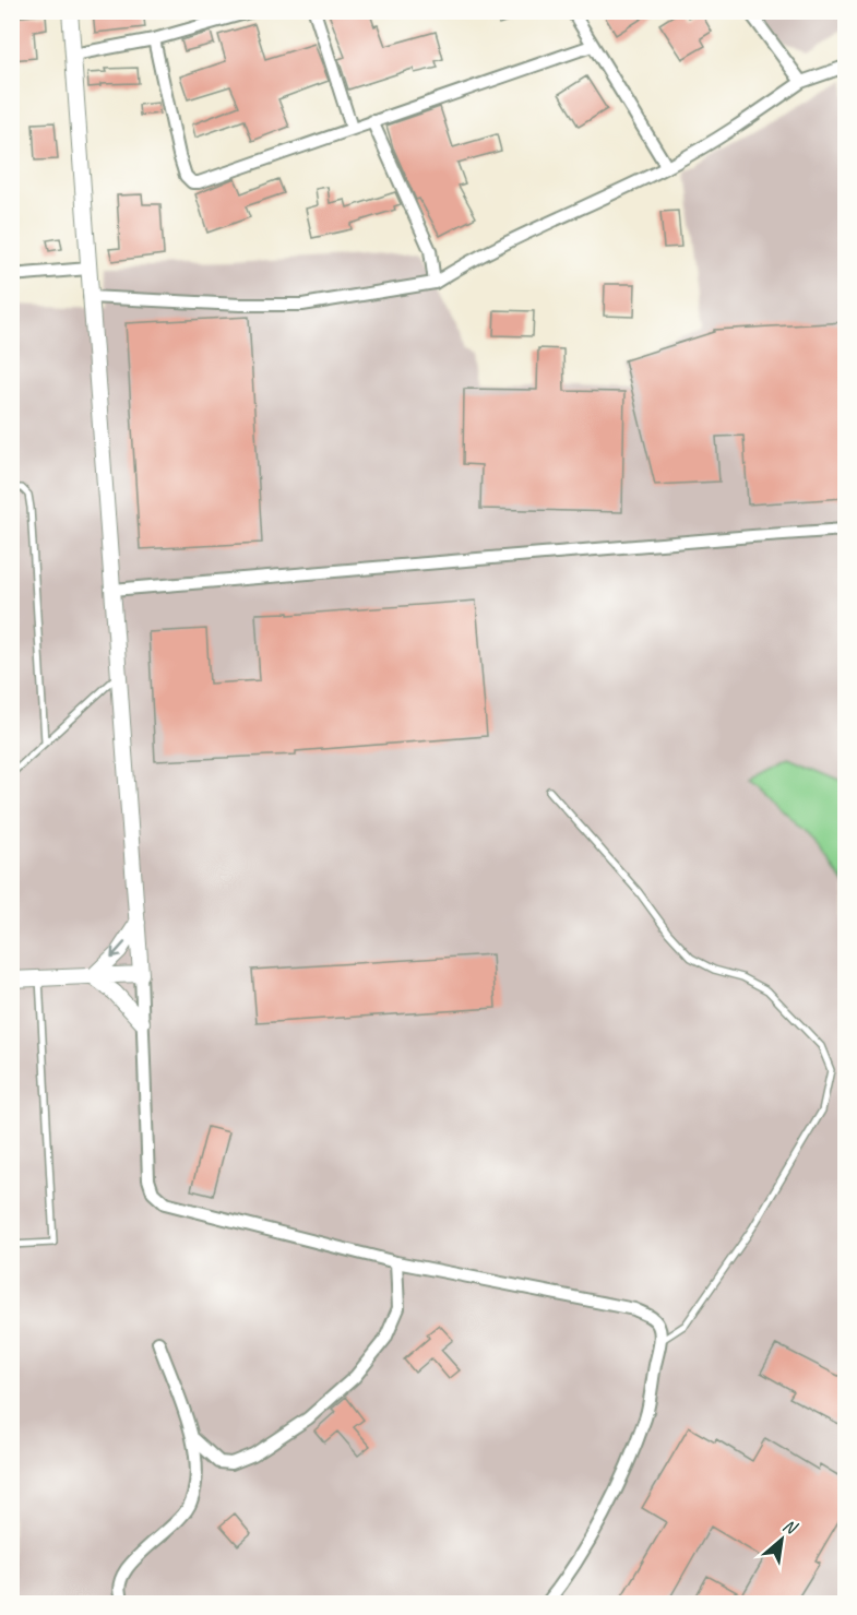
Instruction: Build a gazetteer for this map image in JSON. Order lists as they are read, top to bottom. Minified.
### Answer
{"north":"top right"}
